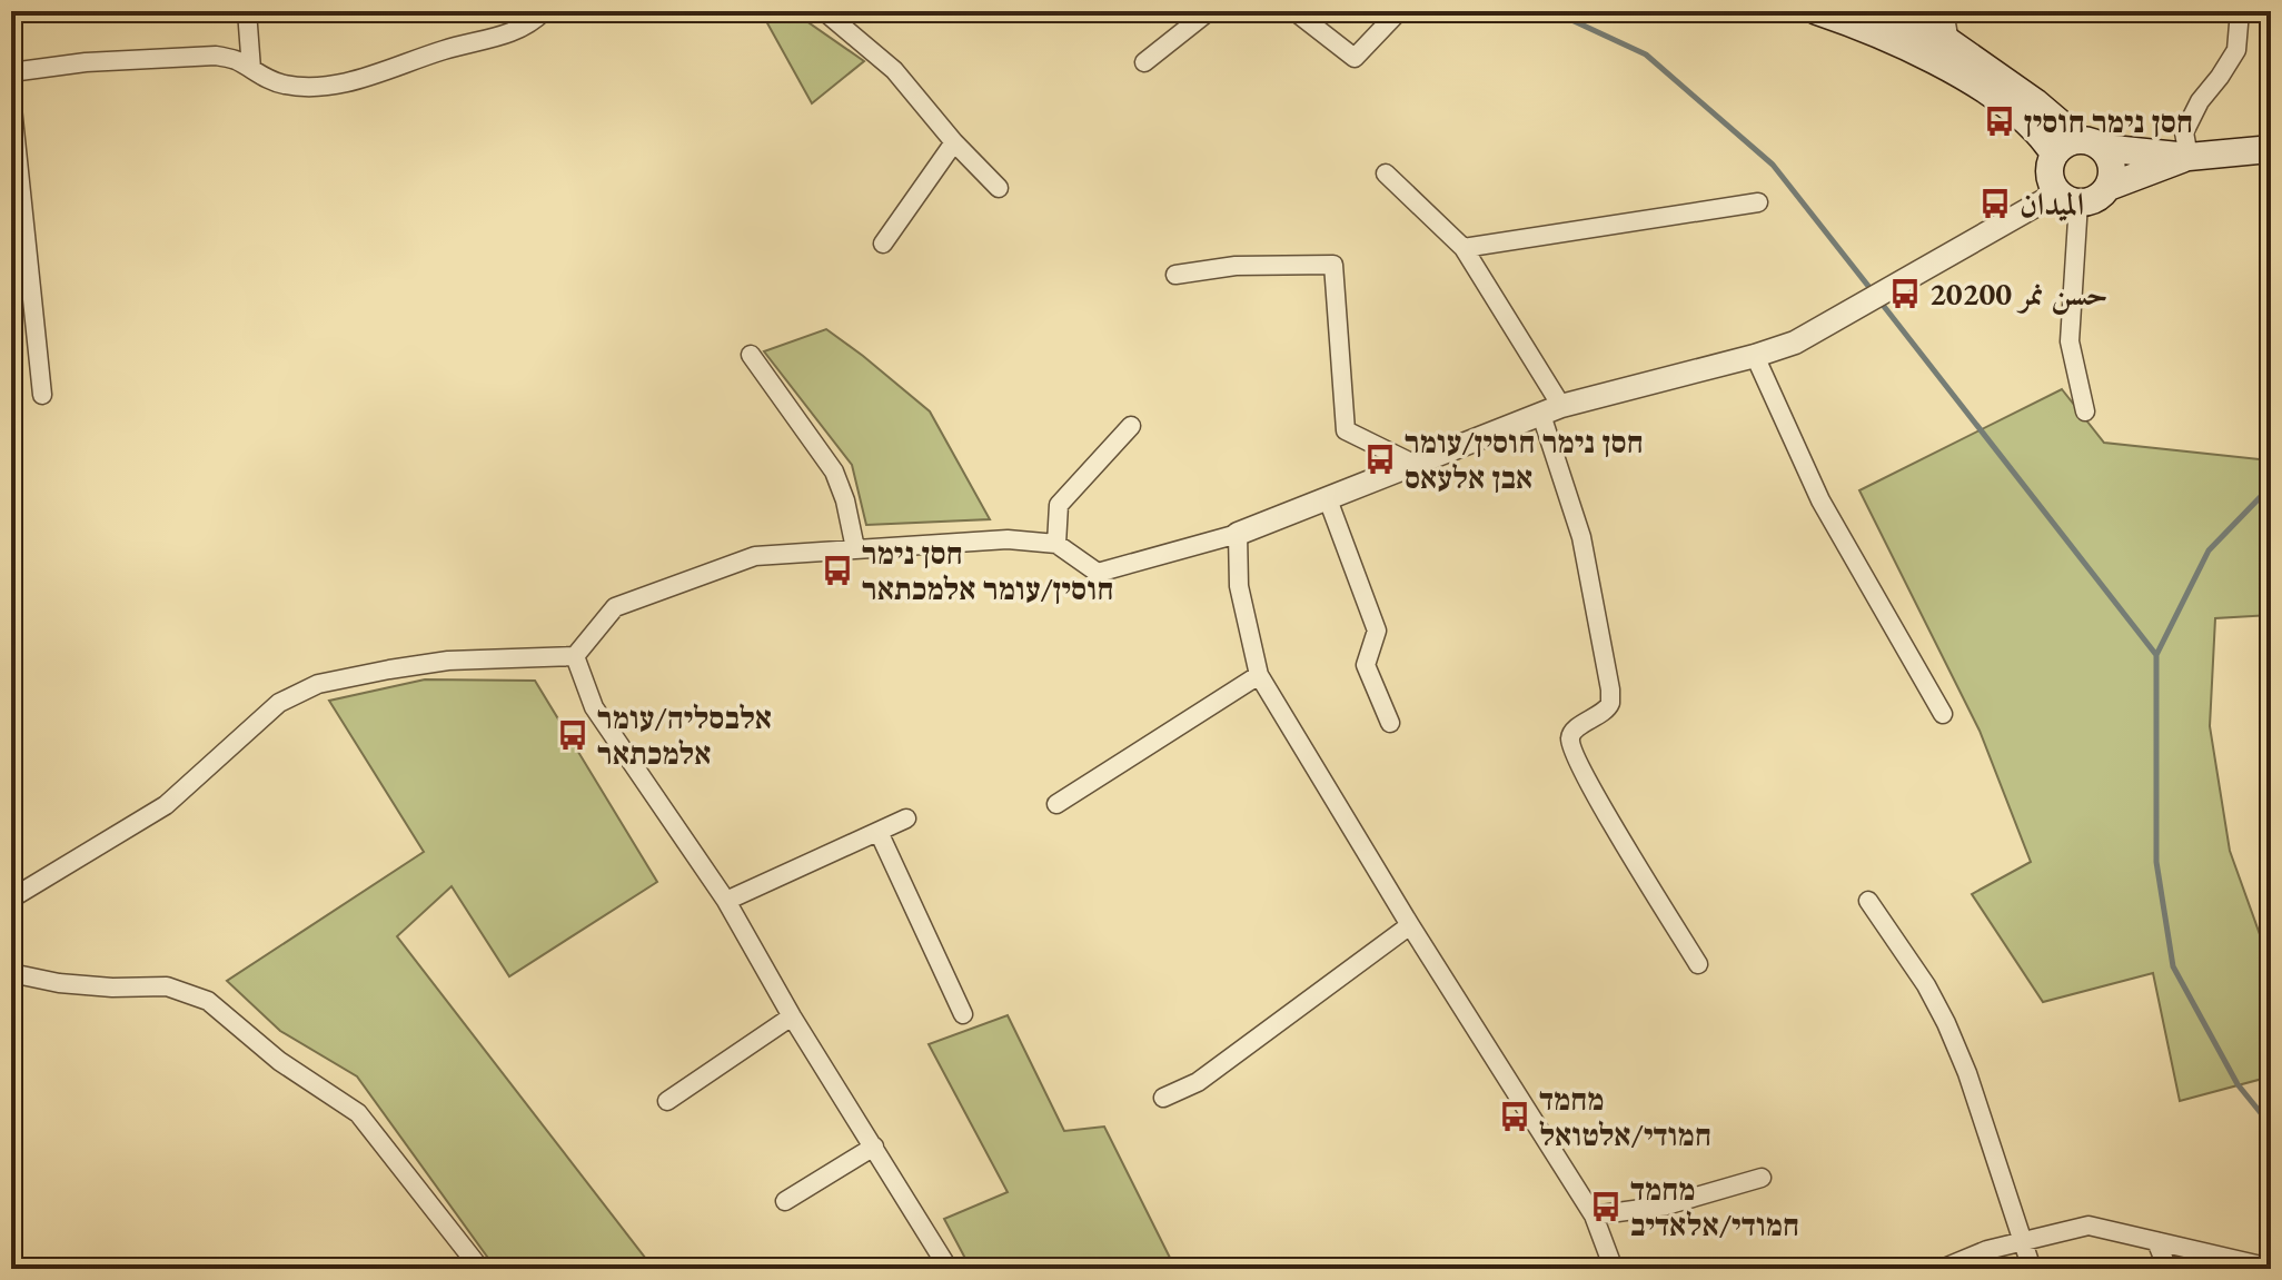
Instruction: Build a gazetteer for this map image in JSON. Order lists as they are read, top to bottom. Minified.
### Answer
{"places":{"bus stop":["חסן נימר חוסין","الميدان","حسن نمر 20200","חסן נימר חוסין/עומר אבן אלעאס","חסן נימר חוסין/עומר אלמכתאר","אלבסליה/עומר אלמכתאר","מחמד חמודי/אלטואל","מחמד חמודי/אלאדיב"]}}
